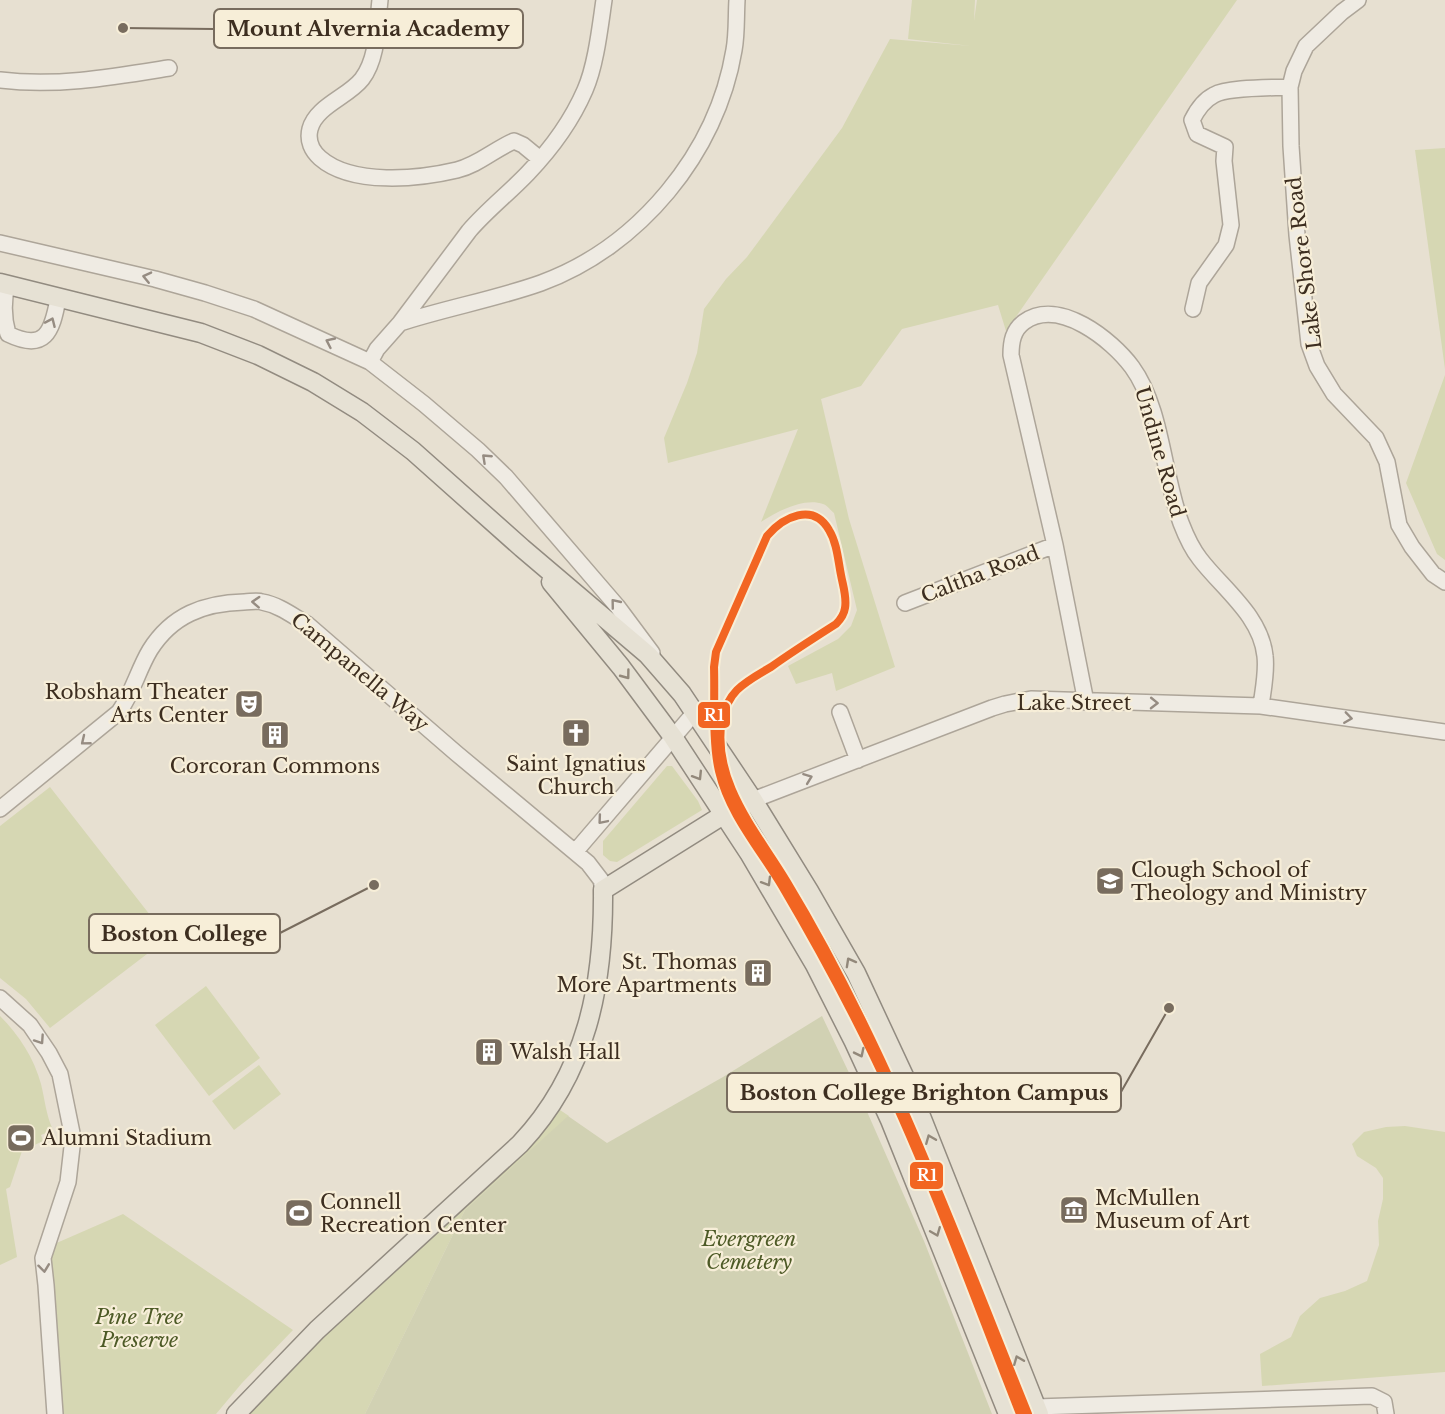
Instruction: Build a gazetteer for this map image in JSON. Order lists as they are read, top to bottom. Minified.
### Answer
{"streets":{"main road":["Lake Street"],"street":["Lake Shore Road","Undine Road","Caltha Road","Campanella Way"]},"crossings":[["Undine Road","Caltha Road"],["Undine Road","Lake Street"],["Campanella Way","Lake Street"]],"one_way":["Lake Street"],"parks":["Evergreen Cemetery","Pine Tree Preserve"],"places":{"other":["Mount Alvernia Academy","Boston College","Boston College Brighton Campus"],"theatre":["Robsham Theater Arts Center"],"church":["Saint Ignatius Church"],"building":["Corcoran Commons","St. Thomas More Apartments","Walsh Hall"],"school or university":["Clough School of Theology and Ministry"],"sports":["Alumni Stadium","Connell Recreation Center"],"museum":["McMullen Museum of Art"]},"lines":["transit line R1"]}
